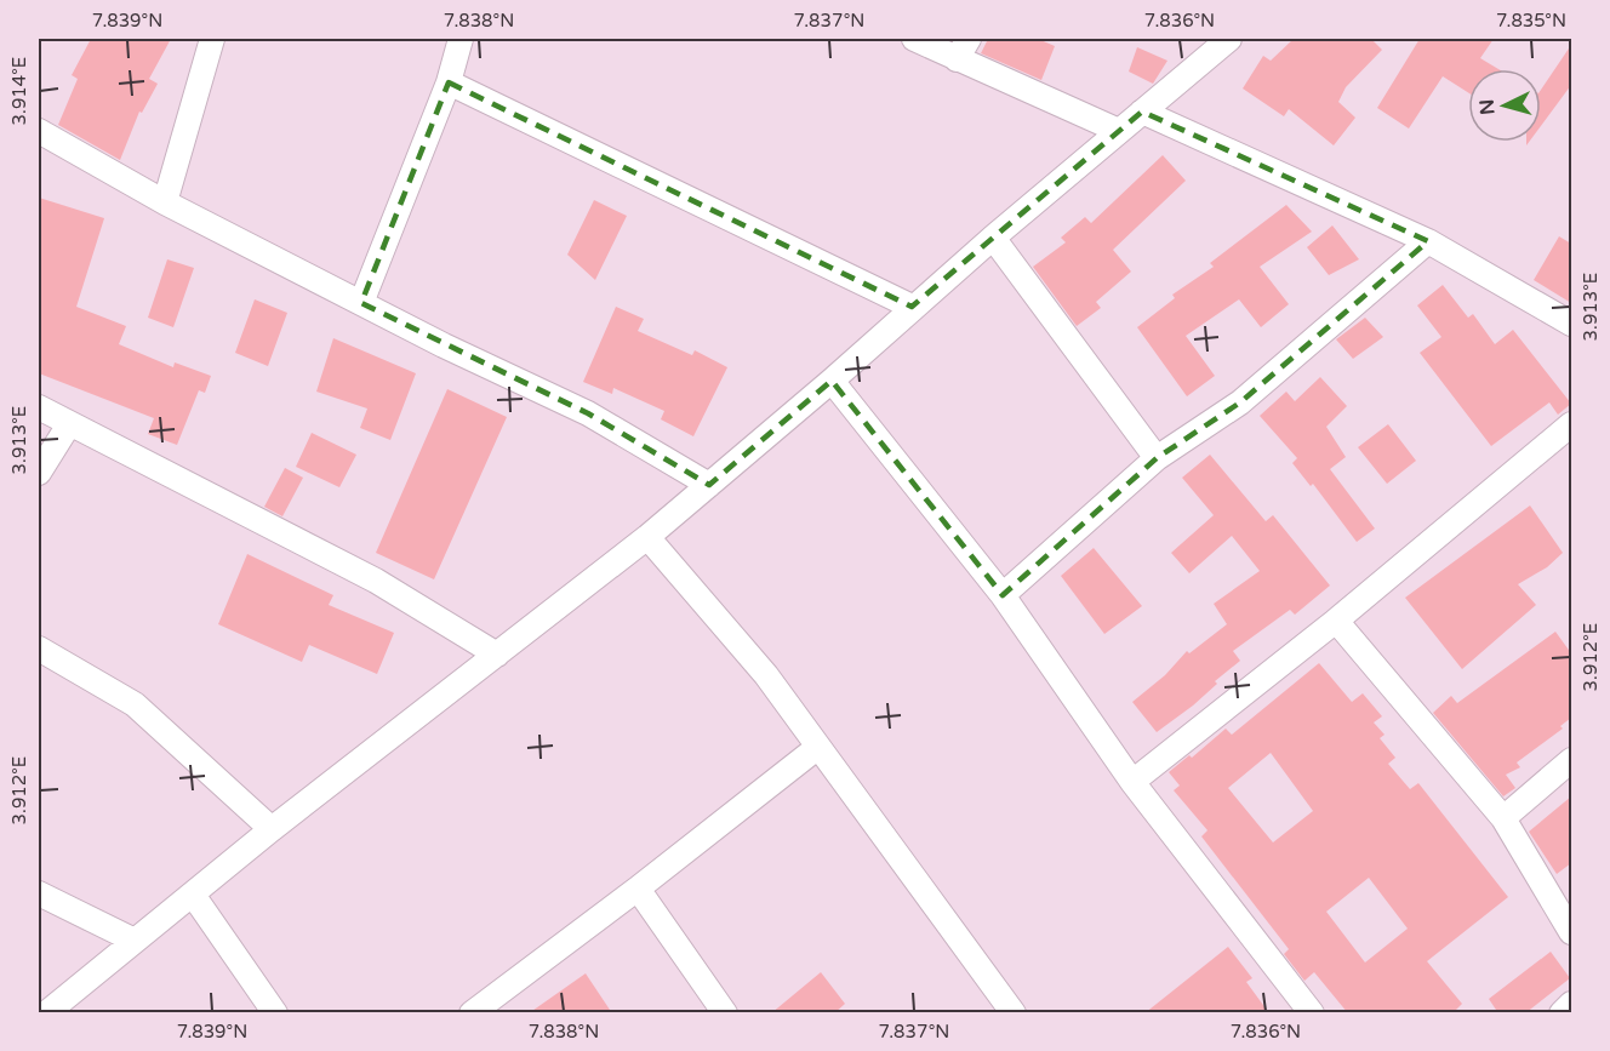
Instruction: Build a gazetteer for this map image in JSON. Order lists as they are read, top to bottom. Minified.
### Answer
{"north":"left","coordinates":["7.839°N","7.838°N","7.837°N","7.836°N","7.835°N","3.914°E","3.913°E","3.912°E"]}
